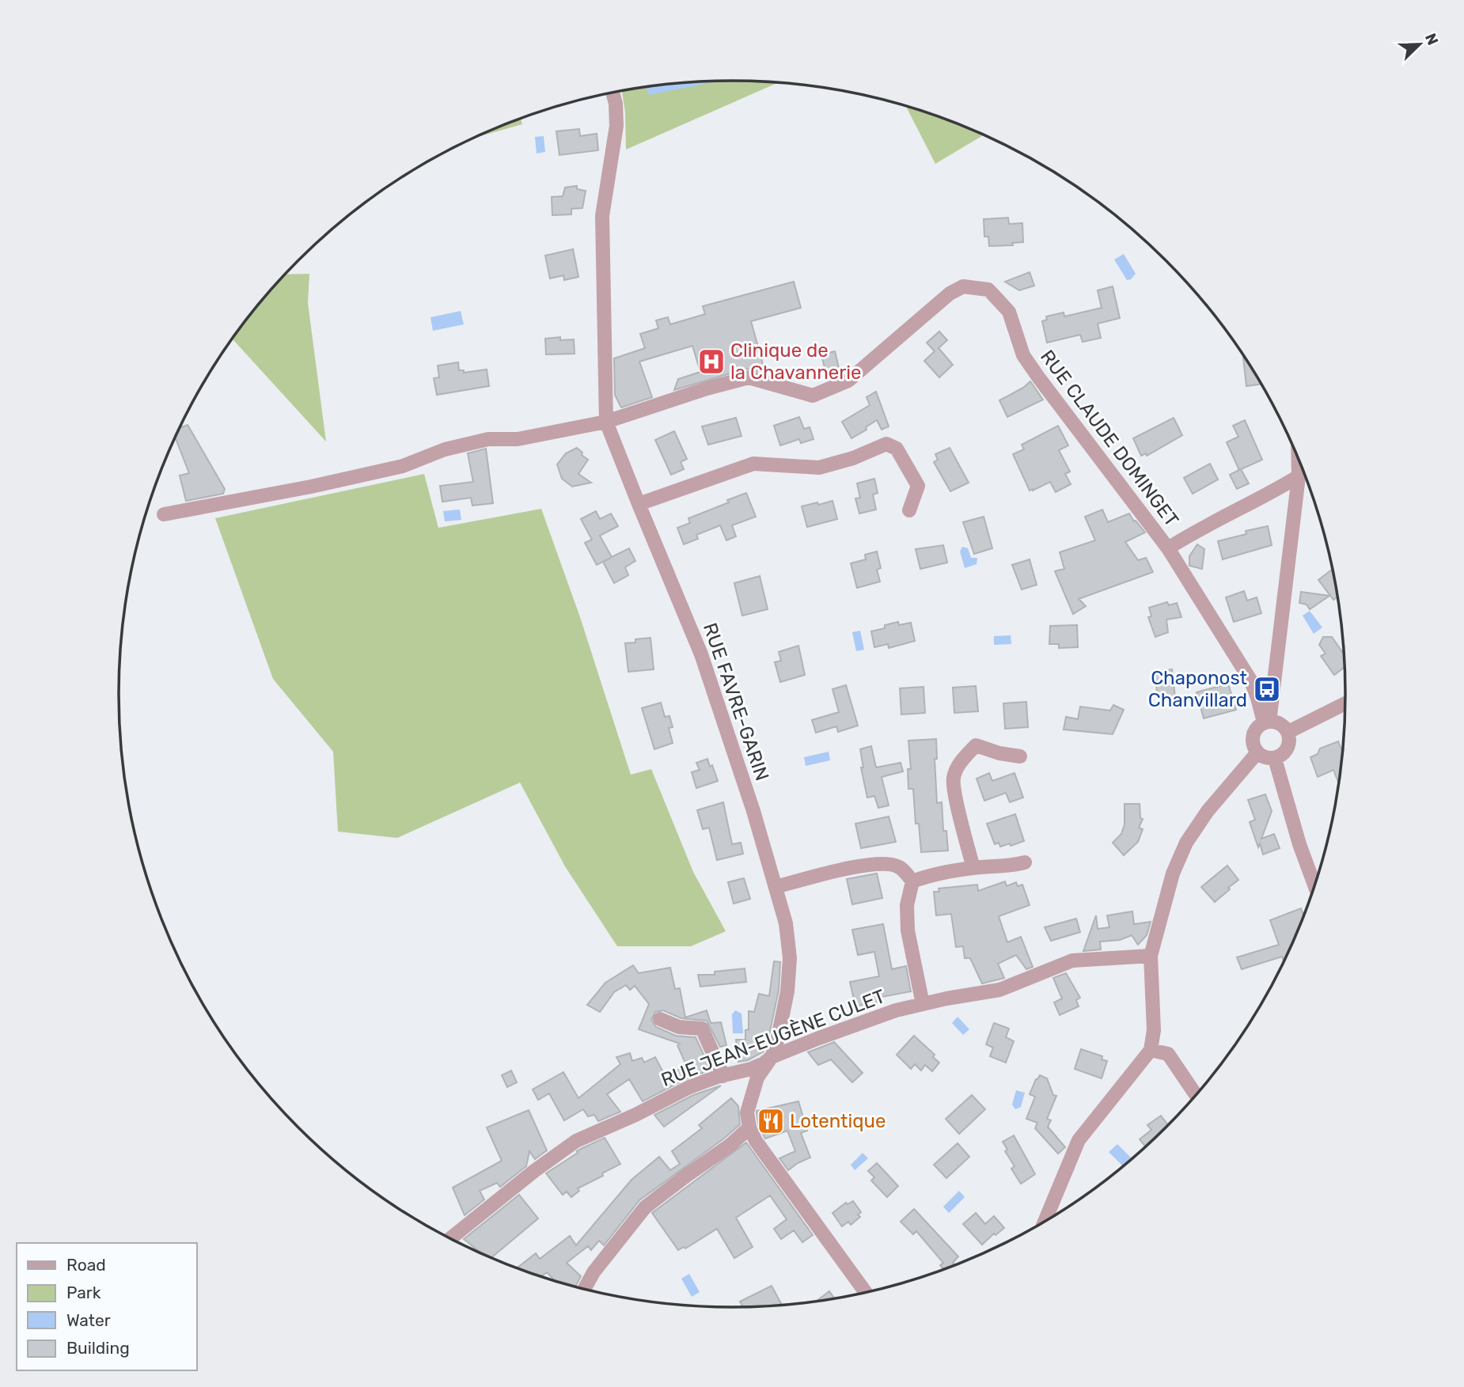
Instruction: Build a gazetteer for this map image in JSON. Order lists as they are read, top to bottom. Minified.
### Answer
{"streets":{"street":["RUE CLAUDE DOMINGET","RUE FAVRE-GARIN","RUE JEAN-EUGÈNE CULET"]},"crossings":[["RUE CLAUDE DOMINGET","RUE FAVRE-GARIN"],["RUE FAVRE-GARIN","RUE JEAN-EUGÈNE CULET"]],"places":{"hospital":["Clinique de la Chavannerie"],"bus stop":["Chaponost Chanvillard"],"restaurant":["Lotentique"]},"legend":["Road","Park","Water","Building"],"north":"top right"}
